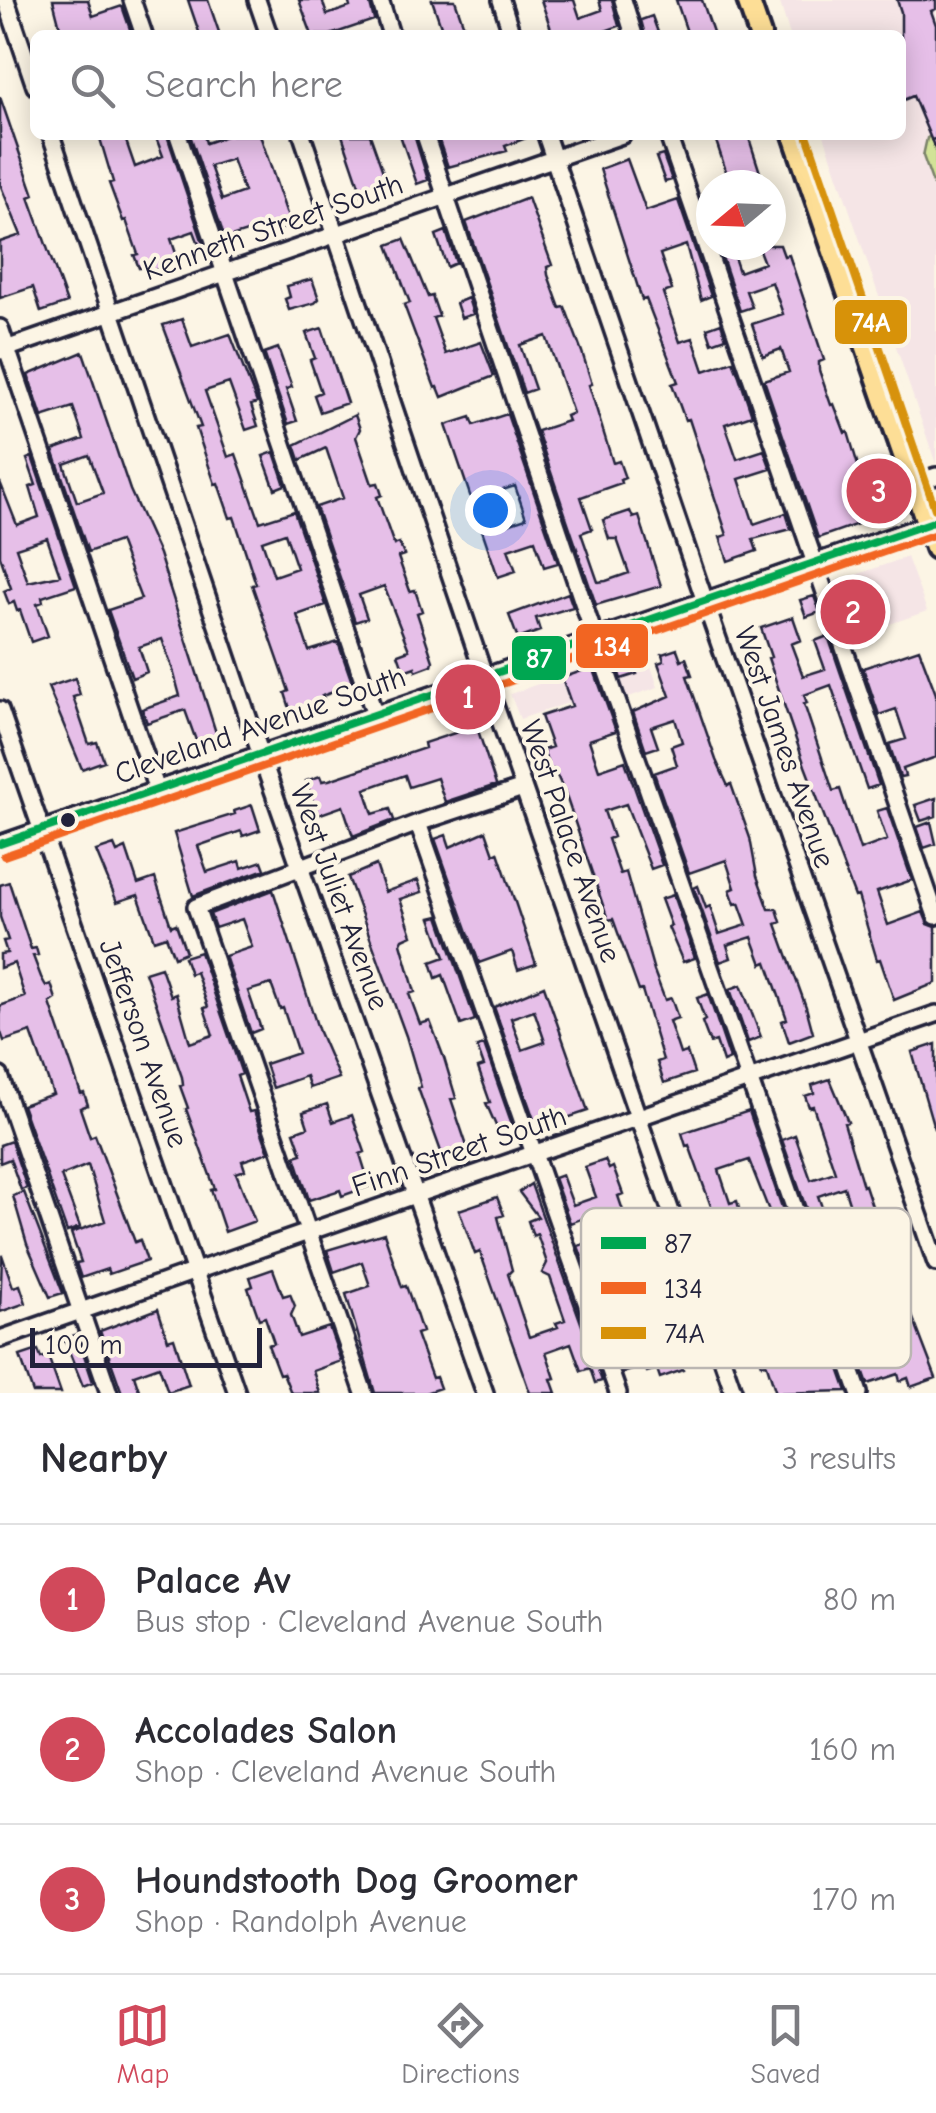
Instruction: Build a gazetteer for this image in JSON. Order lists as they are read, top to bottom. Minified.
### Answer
{"streets":{"street":["Kenneth Street South","Cleveland Avenue South","West James Avenue","West Palace Avenue","West Juliet Avenue","Jefferson Avenue","Finn Street South"]},"crossings":[["Kenneth Street South","West James Avenue"],["Kenneth Street South","West Palace Avenue"],["Kenneth Street South","West Juliet Avenue"],["Cleveland Avenue South","West James Avenue"],["Cleveland Avenue South","West Palace Avenue"],["Cleveland Avenue South","West Juliet Avenue"],["Cleveland Avenue South","Jefferson Avenue"],["West James Avenue","Finn Street South"],["West Palace Avenue","Finn Street South"],["West Juliet Avenue","Finn Street South"],["Jefferson Avenue","Finn Street South"]],"lines":["transit line 74A","transit line 87","transit line 134"],"legend":["87","134","74A"],"scale_bar":"100 m","north":"left","page":{"search":"Search here","pins":["3","2","1"],"scale":"100 m","heading":["Nearby","3 results"],"list":[{"mark":"1","name":"Palace Av","note":"Bus stop · Cleveland Avenue South","value":"80 m"},{"mark":"2","name":"Accolades Salon","note":"Shop · Cleveland Avenue South","value":"160 m"},{"mark":"3","name":"Houndstooth Dog Groomer","note":"Shop · Randolph Avenue","value":"170 m"}],"nav":["Map","Directions","Saved"]}}
